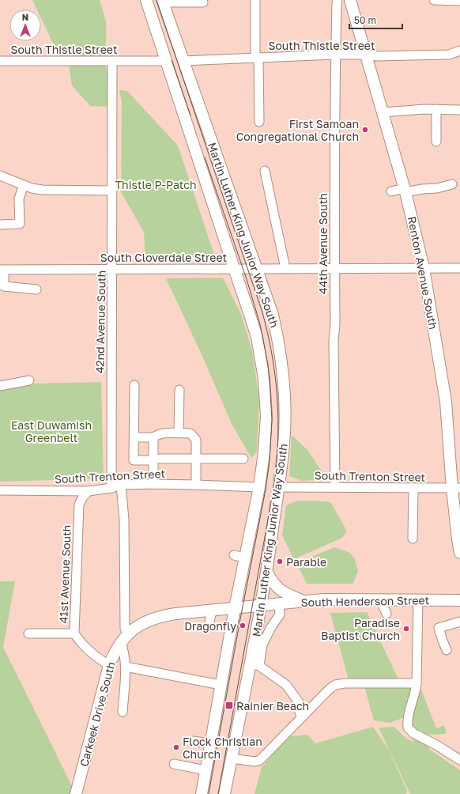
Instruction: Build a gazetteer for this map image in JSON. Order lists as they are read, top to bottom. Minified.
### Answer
{"streets":{"main road":["Martin Luther King Junior Way South","Renton Avenue South","South Henderson Street","Carkeek Drive South"],"street":["South Thistle Street","44th Avenue South","South Cloverdale Street","42nd Avenue South","South Trenton Street","41st Avenue South"]},"crossings":[["South Thistle Street","Martin Luther King Junior Way South"],["South Thistle Street","44th Avenue South"],["South Thistle Street","Renton Avenue South"],["South Thistle Street","42nd Avenue South"],["Martin Luther King Junior Way South","South Cloverdale Street"],["Martin Luther King Junior Way South","South Trenton Street"],["Martin Luther King Junior Way South","South Henderson Street"],["44th Avenue South","South Cloverdale Street"],["44th Avenue South","South Trenton Street"],["South Cloverdale Street","Renton Avenue South"],["South Cloverdale Street","42nd Avenue South"],["Renton Avenue South","South Trenton Street"],["42nd Avenue South","South Trenton Street"],["South Trenton Street","41st Avenue South"],["41st Avenue South","Carkeek Drive South"],["South Henderson Street","Carkeek Drive South"]],"parks":["Thistle P-Patch","East Duwamish Greenbelt"],"places":{"other":["First Samoan Congregational Church","Parable","Dragonfly","Paradise Baptist Church","Flock Christian Church"],"transit":["Rainier Beach"]},"scale_bar":"50 m","north":"top"}
